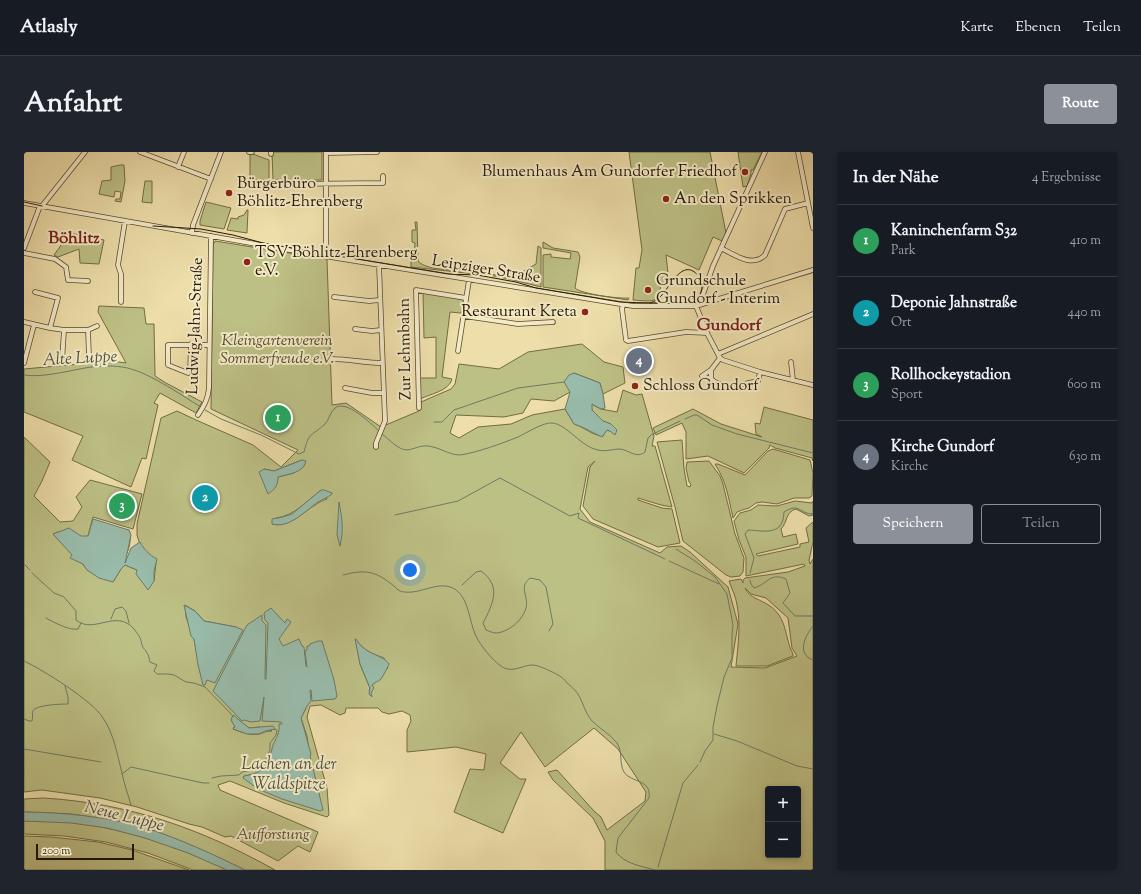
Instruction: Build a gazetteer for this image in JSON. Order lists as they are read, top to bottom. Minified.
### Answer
{"streets":{"street":["Leipziger Straße","Ludwig-Jahn-Straße","Zur Lehmbahn"]},"crossings":[["Leipziger Straße","Ludwig-Jahn-Straße"]],"districts":["Böhlitz","Gundorf"],"water":["Alte Luppe","Lachen an der Waldspitze","Neue Luppe"],"parks":["Kleingartenverein Sommerfreude e.V.","Aufforstung"],"places":["Blumenhaus Am Gundorfer Friedhof","Bürgerbüro Böhlitz-Ehrenberg","An den Sprikken","TSV Böhlitz-Ehrenberg e.V.","Grundschule Gundorf - Interim","Restaurant Kreta","Schloss Gundorf"],"scale_bar":"200 m","page":{"header":"Atlasly","nav":["Karte","Ebenen","Teilen"],"title":"Anfahrt","buttons":["Route",["Speichern","Teilen"]],"heading":["In der Nähe","4 Ergebnisse"],"list":[{"mark":"1","name":"Kaninchenfarm S32","note":"Park","value":"410 m"},{"mark":"2","name":"Deponie Jahnstraße","note":"Ort","value":"440 m"},{"mark":"3","name":"Rollhockeystadion","note":"Sport","value":"600 m"},{"mark":"4","name":"Kirche Gundorf","note":"Kirche","value":"630 m"}],"pins":["4","1","2","3"],"map_buttons":["+","−"],"scale":"200 m"}}
